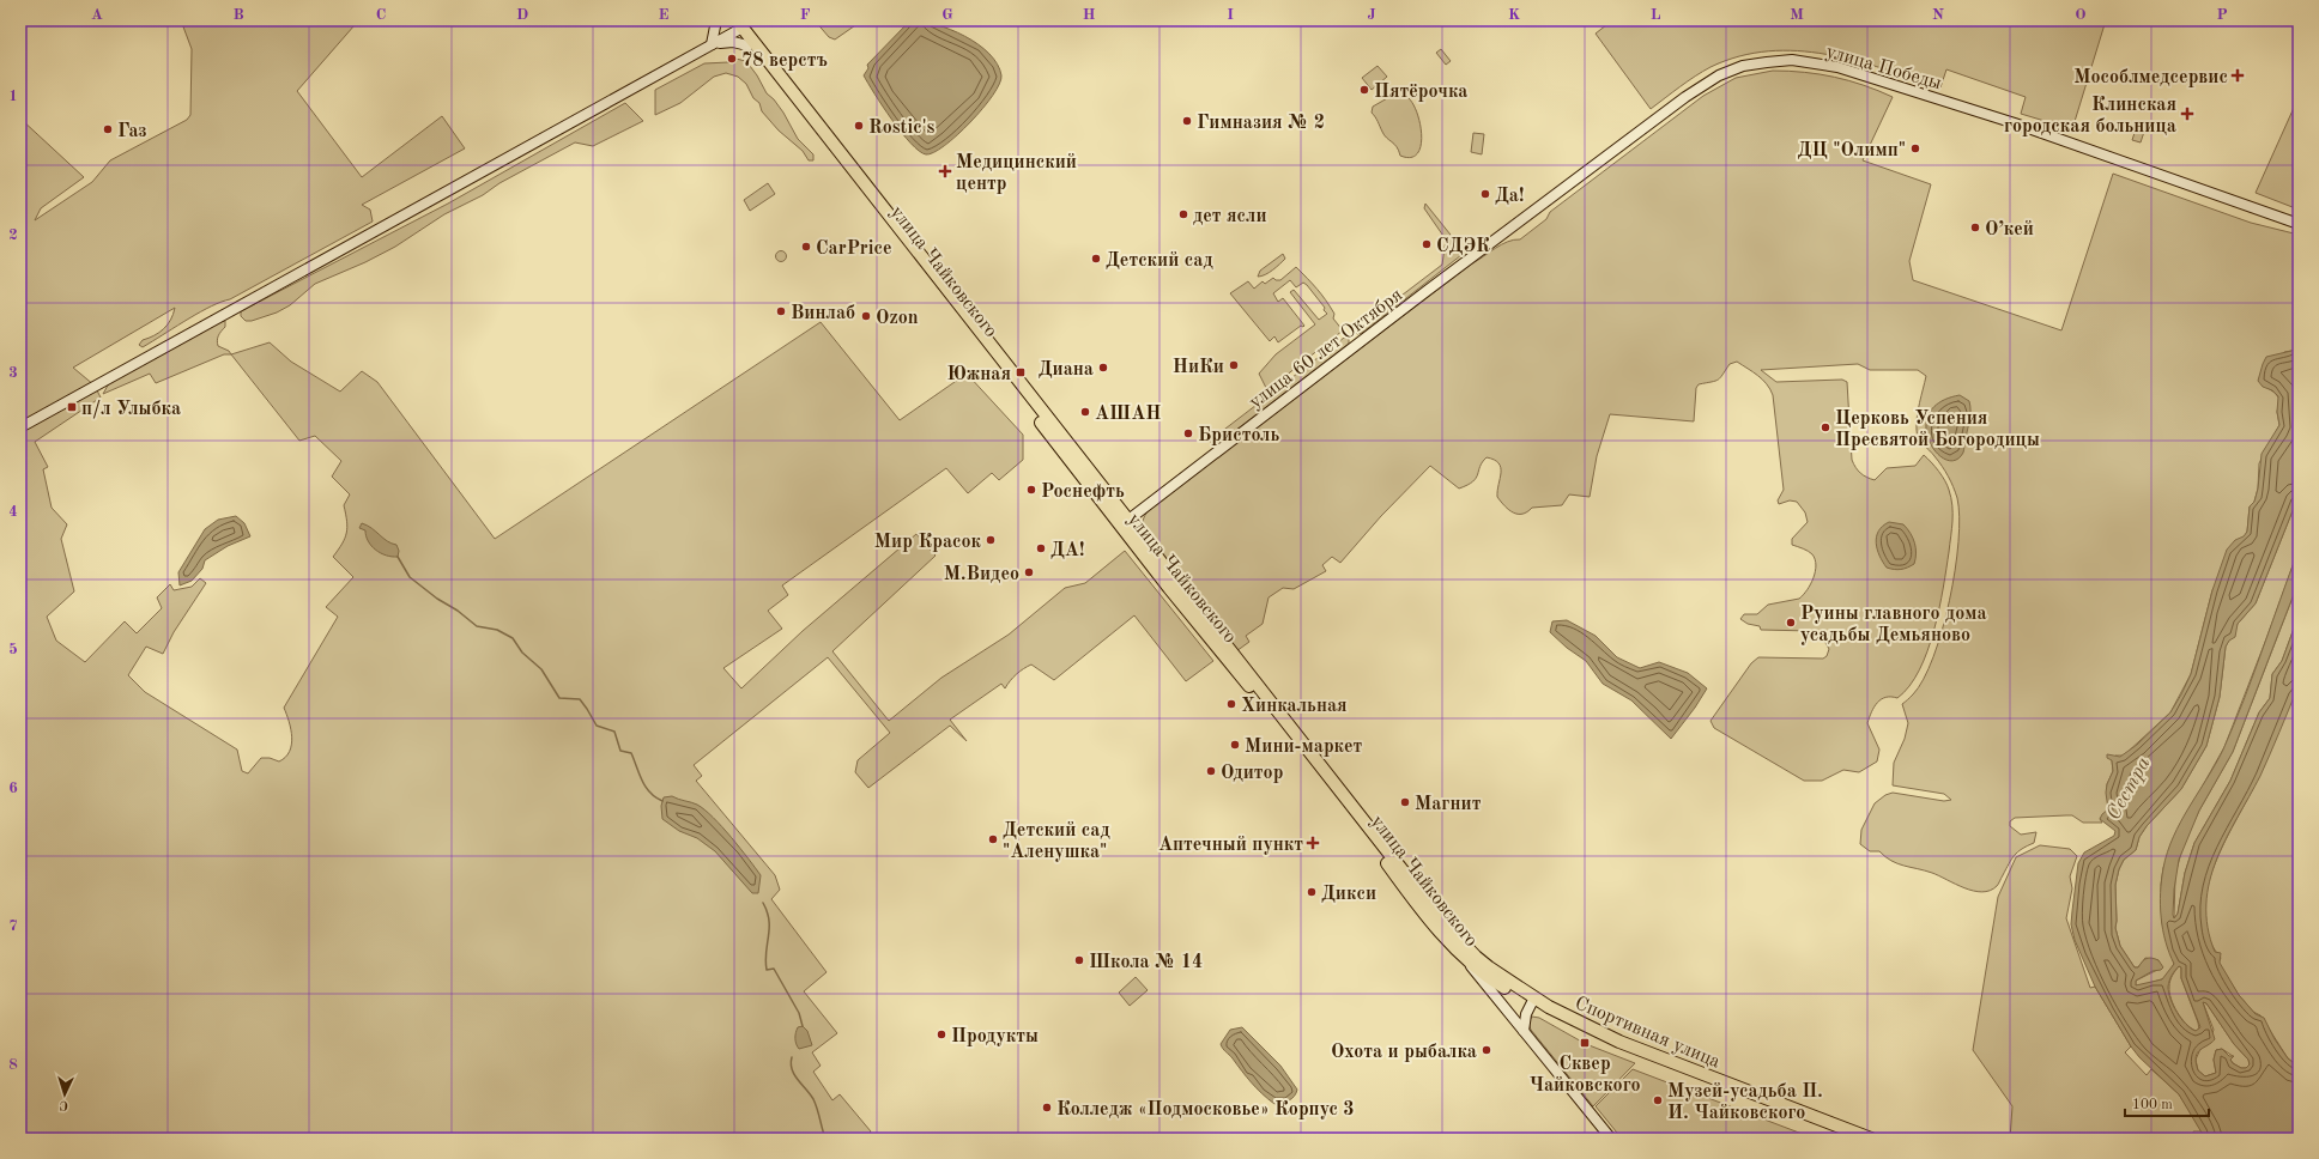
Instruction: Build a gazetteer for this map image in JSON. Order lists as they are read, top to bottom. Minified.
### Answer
{"streets":{"highway":["улица Чайковского","Спортивная улица"],"street":["улица Победы","улица 60 лет Октября"]},"crossings":[["улица Победы","улица 60 лет Октября"],["улица Чайковского","улица 60 лет Октября"],["улица Чайковского","Спортивная улица"]],"water":["Сестра"],"places":{"other":["78 верстъ","Пятёрочка","Гимназия № 2","Rostic's","Газ","ДЦ \"Олимп\"","Да!","дет ясли","О’кей","СДЭК","CarPrice","Детский сад","Винлаб","Ozon","НиКи","Диана","AШАН","Церковь Успения Пресвятой Богородицы","Бристоль","Роснефть","Мир Красок","ДА!","М.Видео","Руины главного дома усадьбы Демьяново","Хинкальная","Мини-маркет","Одитор","Магнит","Детский сад \"Аленушка\"","Дикси","Школа № 14","Продукты","Охота и рыбалка","Музей-усадьба П. И. Чайковского","Колледж «Подмосковье» Корпус 3"],"health":["Мособлмедсервис","Клинская городская больница","Медицинский центр","Аптечный пункт"],"transit":["Южная","п/л Улыбка","Сквер Чайковского"]},"scale_bar":"100 m","north":"bottom","grid":{"columns":["A","B","C","D","E","F","G","H","I","J","K","L","M","N","O","P"],"rows":["1","2","3","4","5","6","7","8"]}}
